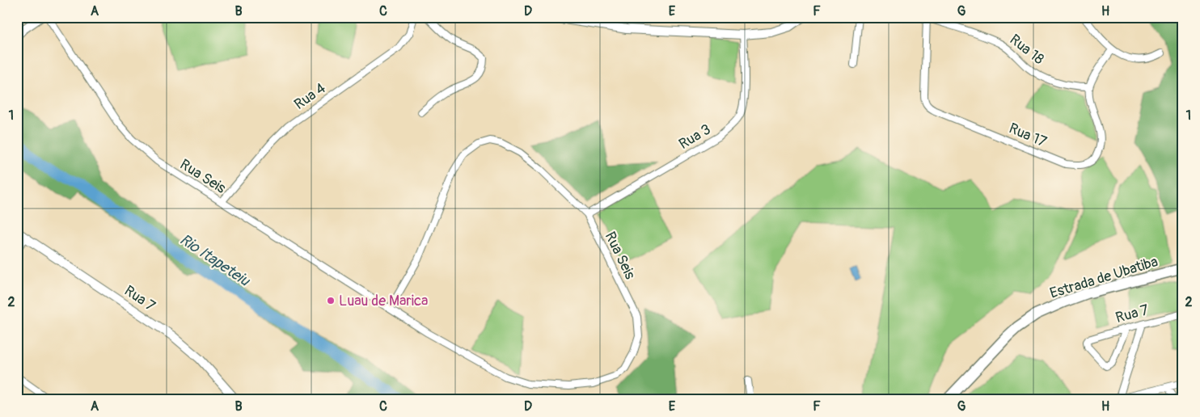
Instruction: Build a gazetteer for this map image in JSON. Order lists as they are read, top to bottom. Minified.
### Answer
{"streets":{"main road":["Estrada de Ubatiba"],"street":["Rua 18","Rua 4","Rua 17","Rua 3","Rua Seis","Rua 7"]},"crossings":[["Rua 18","Rua 17"],["Rua 4","Rua Seis"],["Rua 3","Rua Seis"]],"water":["Rio Itapeteiu"],"places":["Luau de Marica"],"grid":{"columns":["A","B","C","D","E","F","G","H"],"rows":["1","2"]}}
